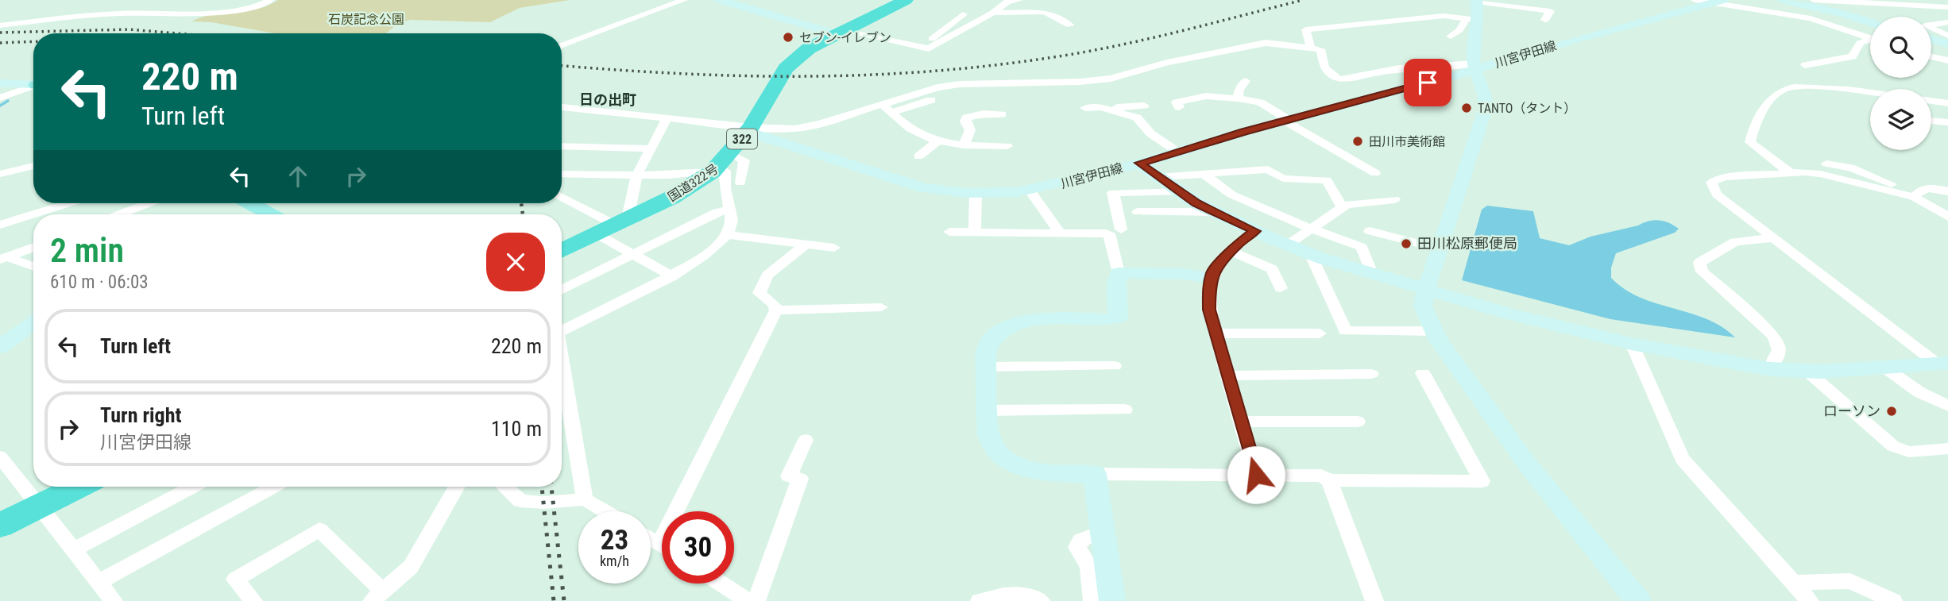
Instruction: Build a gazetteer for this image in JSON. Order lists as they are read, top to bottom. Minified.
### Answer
{"streets":{"highway":["322","国道322号"],"street":["川宮伊田線"]},"crossings":[["川宮伊田線","国道322号"]],"districts":["日の出町"],"parks":["石炭記念公園"],"places":["セブン-イレブン","TANTO（タント）","田川市美術館","田川松原郵便局","ローソン"],"page":{"turn":["220 m","Turn left"],"heading":["2 min","610 m · 06:03"],"list":[{"name":"Turn left","value":"220 m"},{"name":"Turn right","note":"川宮伊田線","value":"110 m"}],"speed":"23 km/h","limit":"30"}}
